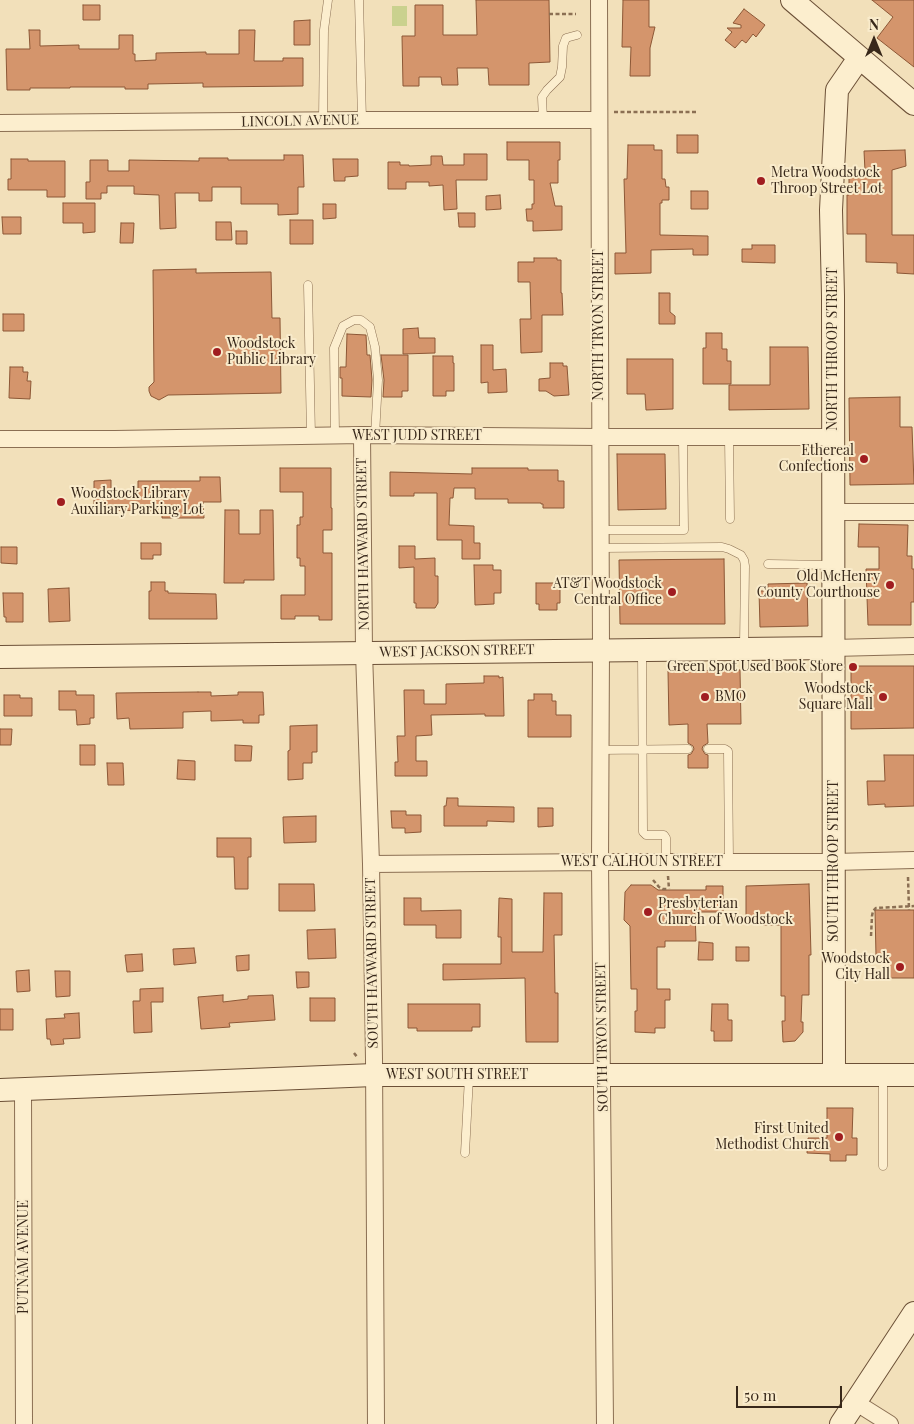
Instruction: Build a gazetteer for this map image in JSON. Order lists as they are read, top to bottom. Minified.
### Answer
{"streets":{"street":["LINCOLN AVENUE","NORTH TRYON STREET","NORTH THROOP STREET","WEST JUDD STREET","NORTH HAYWARD STREET","WEST JACKSON STREET","SOUTH THROOP STREET","WEST CALHOUN STREET","SOUTH HAYWARD STREET","SOUTH TRYON STREET","WEST SOUTH STREET","PUTNAM AVENUE"]},"crossings":[["LINCOLN AVENUE","NORTH TRYON STREET"],["NORTH TRYON STREET","WEST JUDD STREET"],["NORTH TRYON STREET","WEST JACKSON STREET"],["NORTH TRYON STREET","SOUTH TRYON STREET"],["NORTH THROOP STREET","WEST JUDD STREET"],["NORTH THROOP STREET","WEST JACKSON STREET"],["NORTH THROOP STREET","SOUTH THROOP STREET"],["WEST JUDD STREET","NORTH HAYWARD STREET"],["NORTH HAYWARD STREET","WEST JACKSON STREET"],["NORTH HAYWARD STREET","SOUTH HAYWARD STREET"],["WEST JACKSON STREET","SOUTH THROOP STREET"],["WEST JACKSON STREET","SOUTH HAYWARD STREET"],["WEST JACKSON STREET","SOUTH TRYON STREET"],["SOUTH THROOP STREET","WEST CALHOUN STREET"],["SOUTH THROOP STREET","WEST SOUTH STREET"],["WEST CALHOUN STREET","SOUTH HAYWARD STREET"],["WEST CALHOUN STREET","SOUTH TRYON STREET"],["SOUTH HAYWARD STREET","WEST SOUTH STREET"],["SOUTH TRYON STREET","WEST SOUTH STREET"],["WEST SOUTH STREET","PUTNAM AVENUE"]],"places":["Metra Woodstock Throop Street Lot","Woodstock Public Library","Ethereal Confections","Woodstock Library Auxiliary Parking Lot","Old McHenry County Courthouse","AT&T Woodstock Central Office","Green Spot Used Book Store","BMO","Woodstock Square Mall","Presbyterian Church of Woodstock","Woodstock City Hall","First United Methodist Church"],"scale_bar":"50 m","north":"top"}
